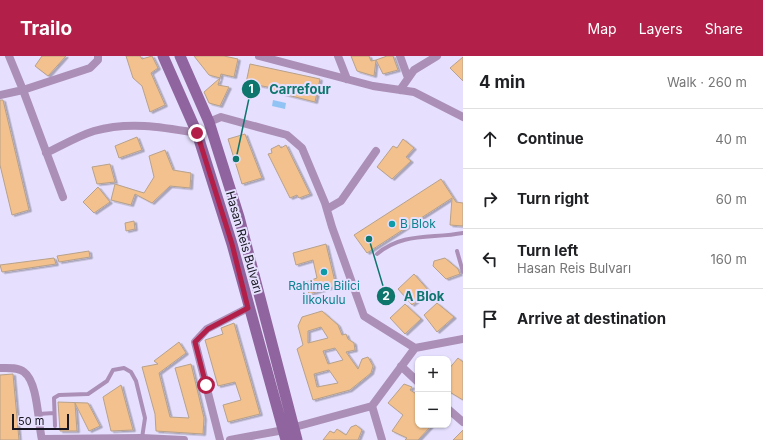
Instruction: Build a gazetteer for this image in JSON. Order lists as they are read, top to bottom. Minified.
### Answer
{"streets":{"main road":["Hasan Reis Bulvarı"]},"places":["Carrefour","B Blok","A Blok","Rahime Bilici İlkokulu"],"scale_bar":"50 m","page":{"header":"Trailo","nav":["Map","Layers","Share"],"heading":["4 min","Walk · 260 m"],"list":[["Continue","40 m"],["Turn right","60 m"],["Turn left","Hasan Reis Bulvarı","160 m"],"Arrive at destination"],"map_buttons":["+","−"],"scale":"50 m"}}
